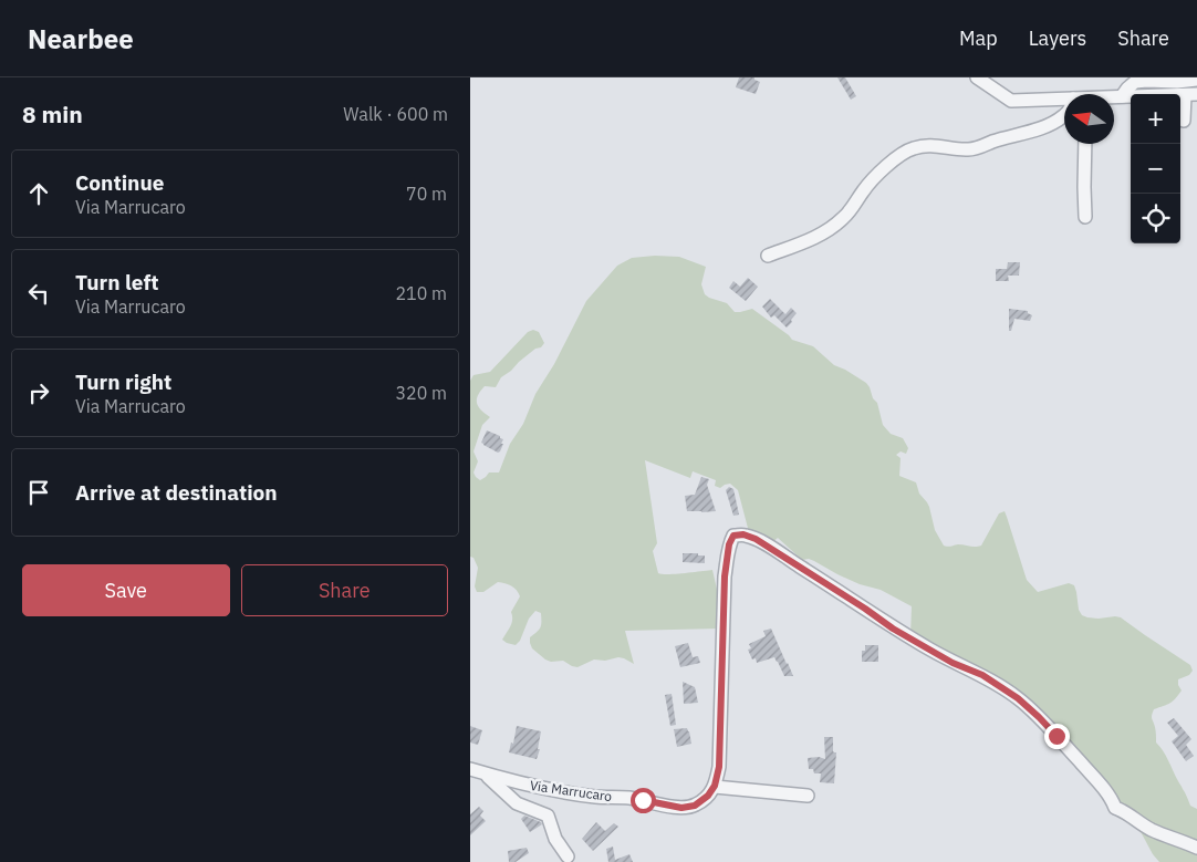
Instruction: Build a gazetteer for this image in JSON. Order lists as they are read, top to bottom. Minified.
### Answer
{"streets":{"street":["Via Marrucaro"]},"north":"left","page":{"header":"Nearbee","nav":["Map","Layers","Share"],"heading":["8 min","Walk · 600 m"],"map_buttons":["+","−"],"list":[["Continue","Via Marrucaro","70 m"],["Turn left","Via Marrucaro","210 m"],["Turn right","Via Marrucaro","320 m"],"Arrive at destination"],"buttons":["Save","Share"]}}
